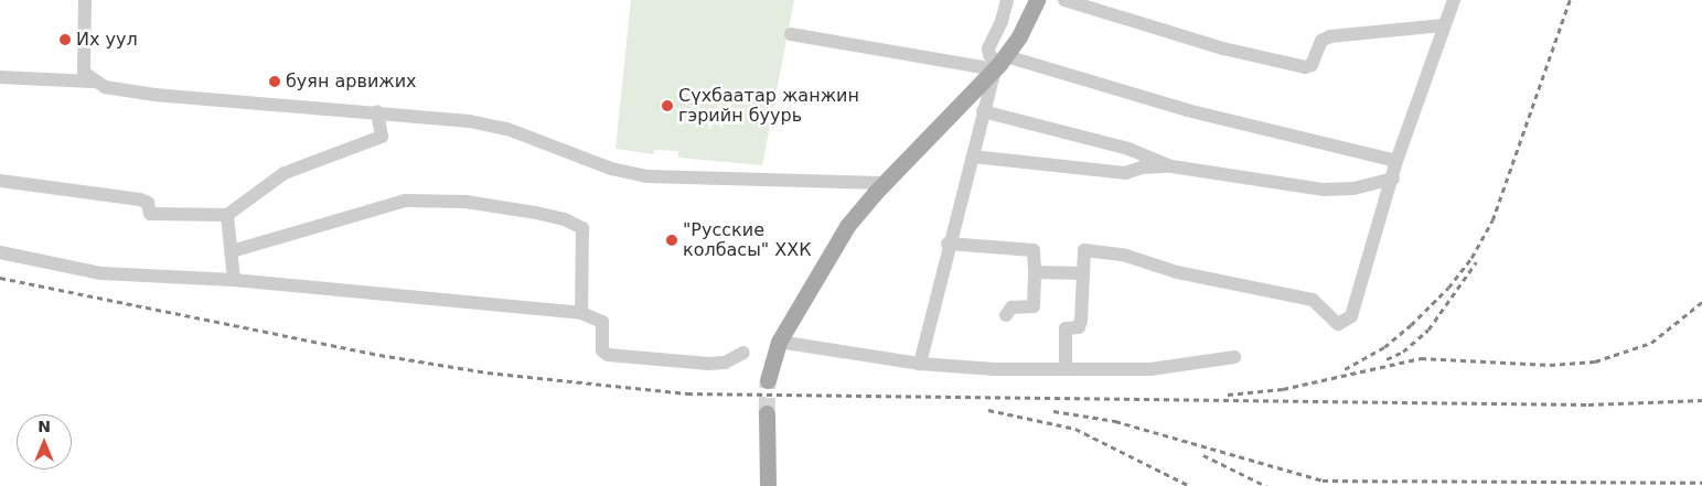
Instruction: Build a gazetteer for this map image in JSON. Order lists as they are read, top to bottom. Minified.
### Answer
{"places":["Их уул","буян арвижих","Сүхбаатар жанжин гэрийн буурь","\"Русские колбасы\" ХХК"],"north":"top"}
